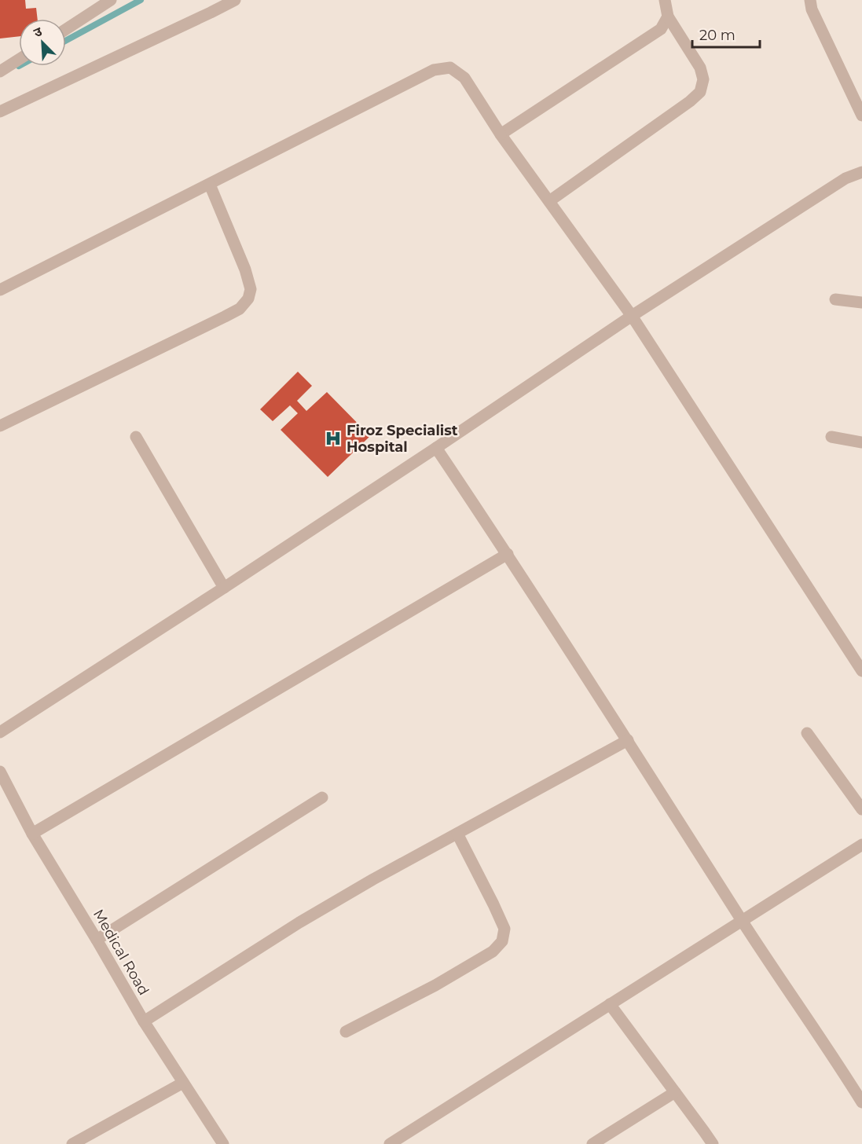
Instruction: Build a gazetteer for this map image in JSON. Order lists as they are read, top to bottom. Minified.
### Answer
{"streets":{"street":["Medical Road"]},"places":{"hospital":["Firoz Specialist Hospital"]},"scale_bar":"20 m","north":"top left"}
